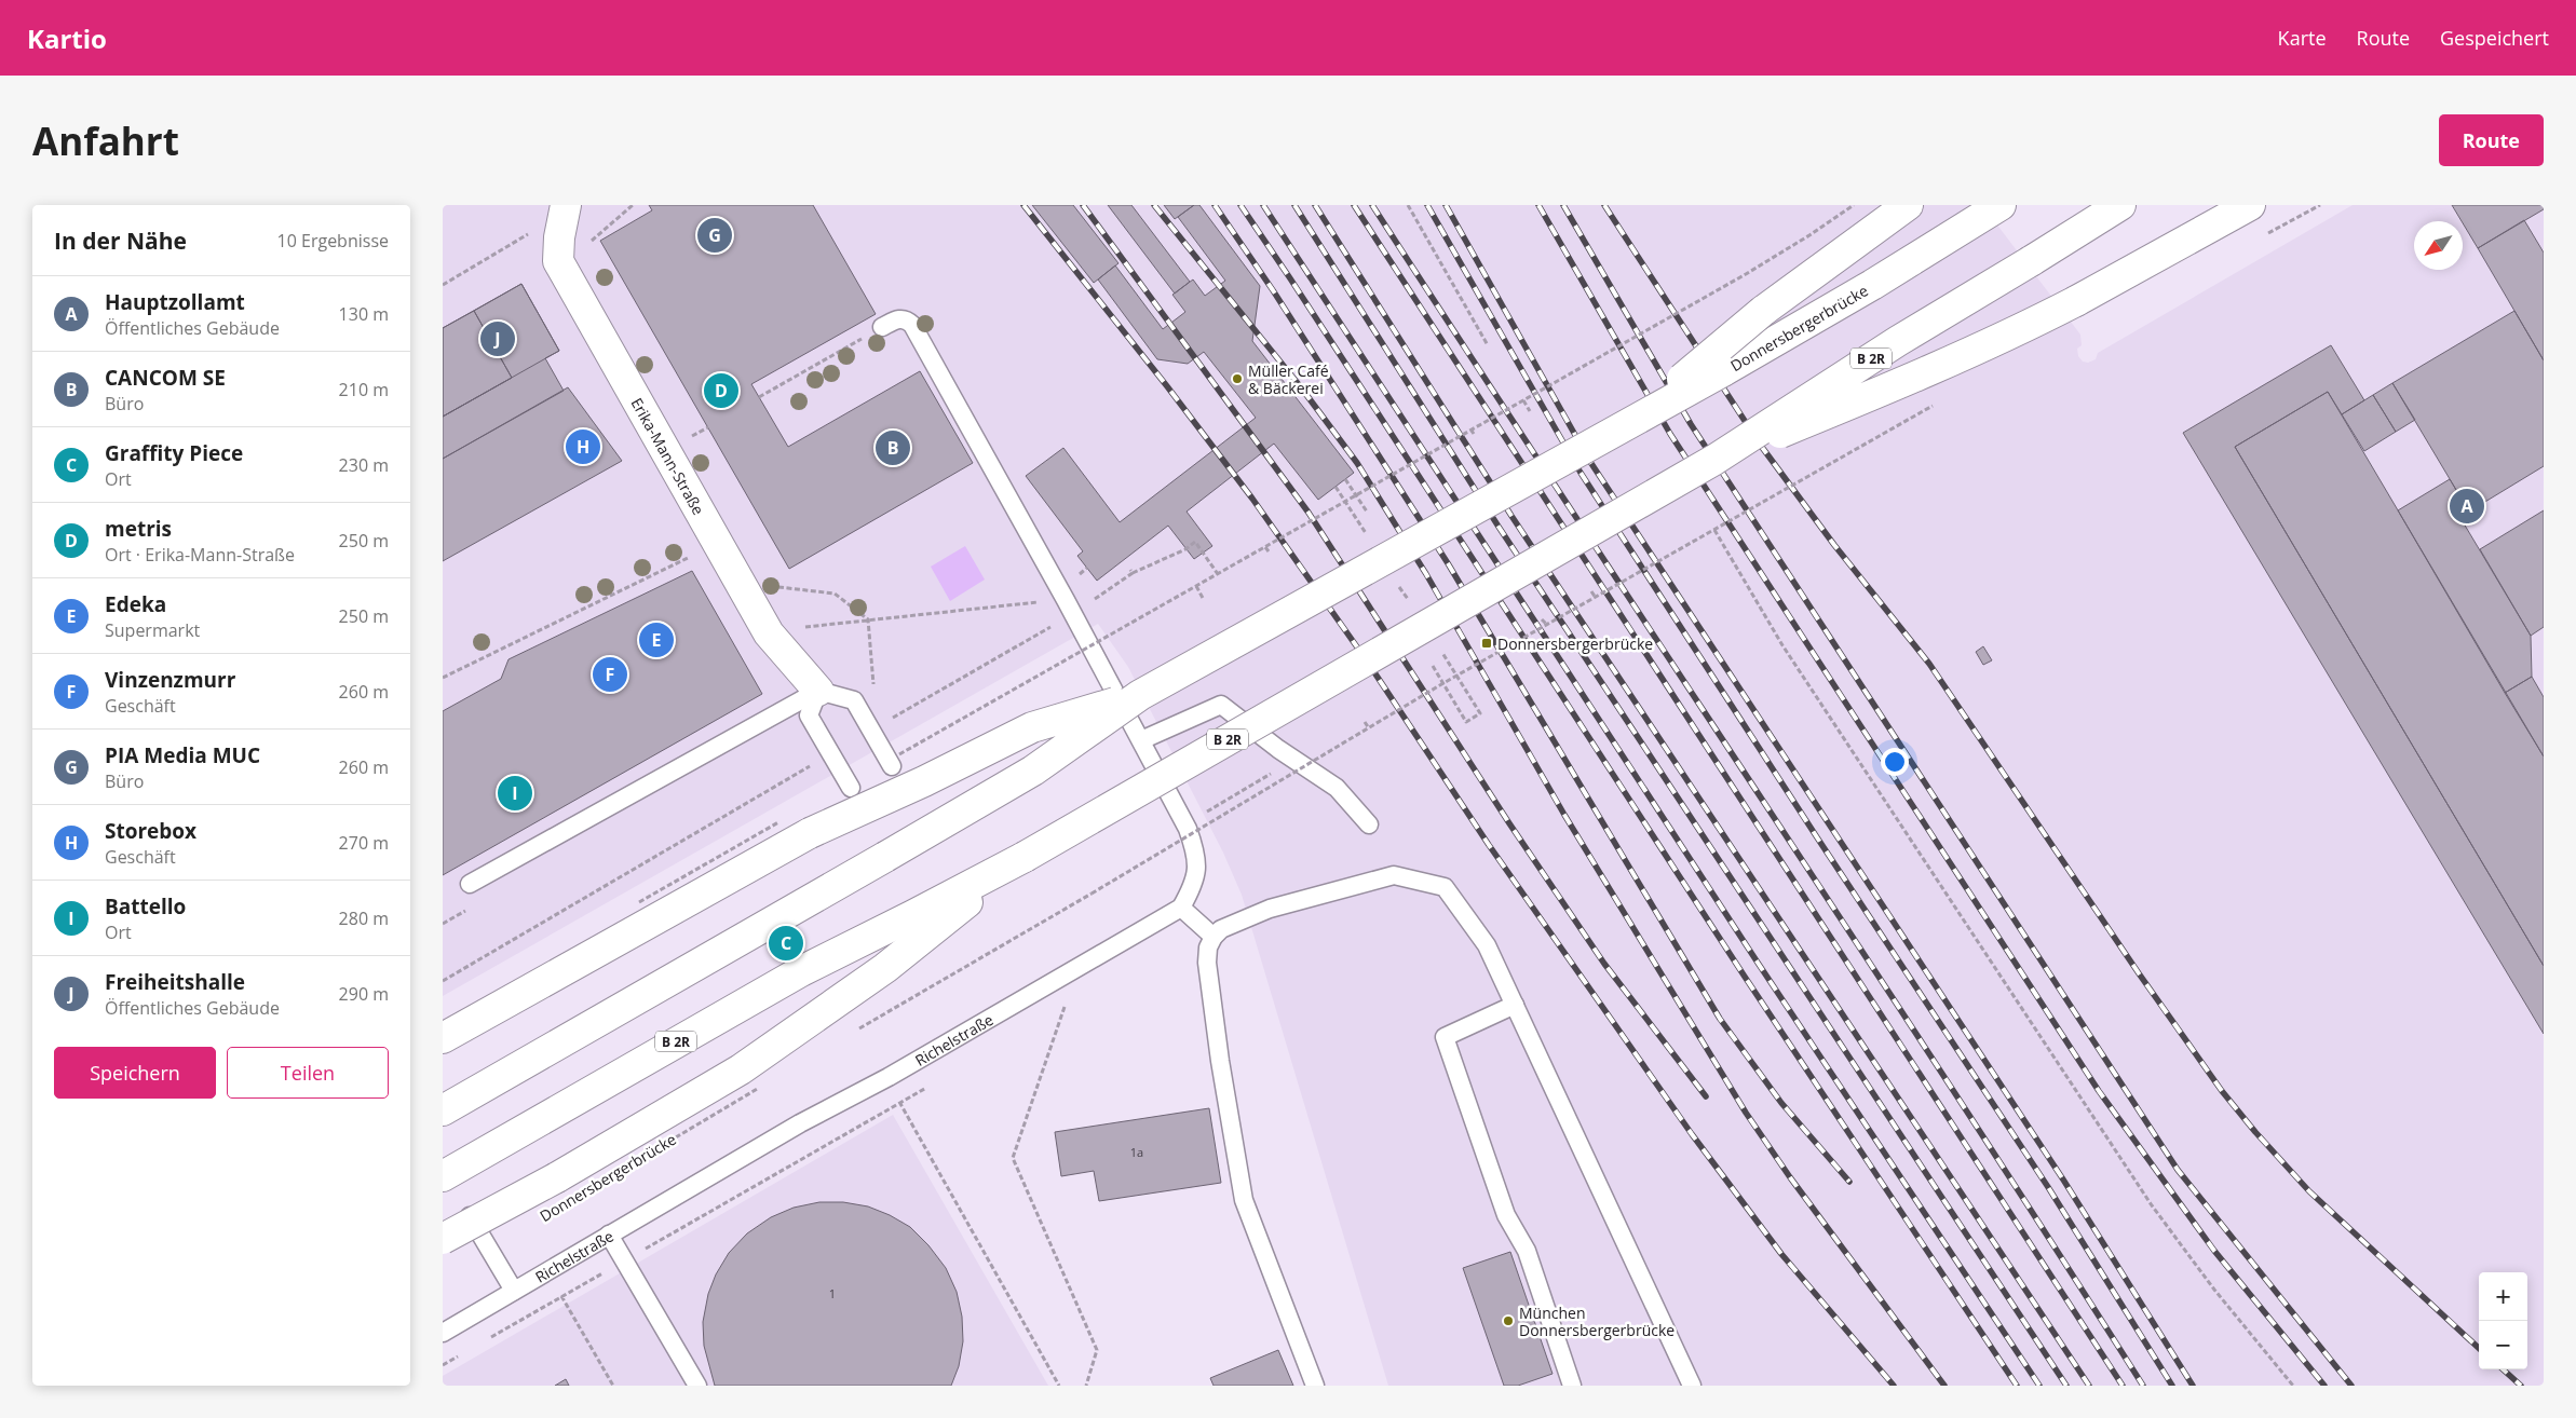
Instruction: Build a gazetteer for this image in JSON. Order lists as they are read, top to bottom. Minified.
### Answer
{"streets":{"main road":["Donnersbergerbrücke","B 2R","Erika-Mann-Straße"],"lane":["Richelstraße"]},"places":{"other":["Müller Café & Bäckerei","München Donnersbergerbrücke"],"transit":["Donnersbergerbrücke"]},"house_numbers":["1a","1"],"north":"bottom left","page":{"header":"Kartio","nav":["Karte","Route","Gespeichert"],"buttons":["Route",["Speichern","Teilen"]],"title":"Anfahrt","heading":["In der Nähe","10 Ergebnisse"],"pins":["G","J","D","H","B","A","E","F","I","C"],"list":[{"mark":"A","name":"Hauptzollamt","note":"Öffentliches Gebäude","value":"130 m"},{"mark":"B","name":"CANCOM SE","note":"Büro","value":"210 m"},{"mark":"C","name":"Graffity Piece","note":"Ort","value":"230 m"},{"mark":"D","name":"metris","note":"Ort · Erika-Mann-Straße","value":"250 m"},{"mark":"E","name":"Edeka","note":"Supermarkt","value":"250 m"},{"mark":"F","name":"Vinzenzmurr","note":"Geschäft","value":"260 m"},{"mark":"G","name":"PIA Media MUC","note":"Büro","value":"260 m"},{"mark":"H","name":"Storebox","note":"Geschäft","value":"270 m"},{"mark":"I","name":"Battello","note":"Ort","value":"280 m"},{"mark":"J","name":"Freiheitshalle","note":"Öffentliches Gebäude","value":"290 m"}],"map_buttons":["+","−"]}}
